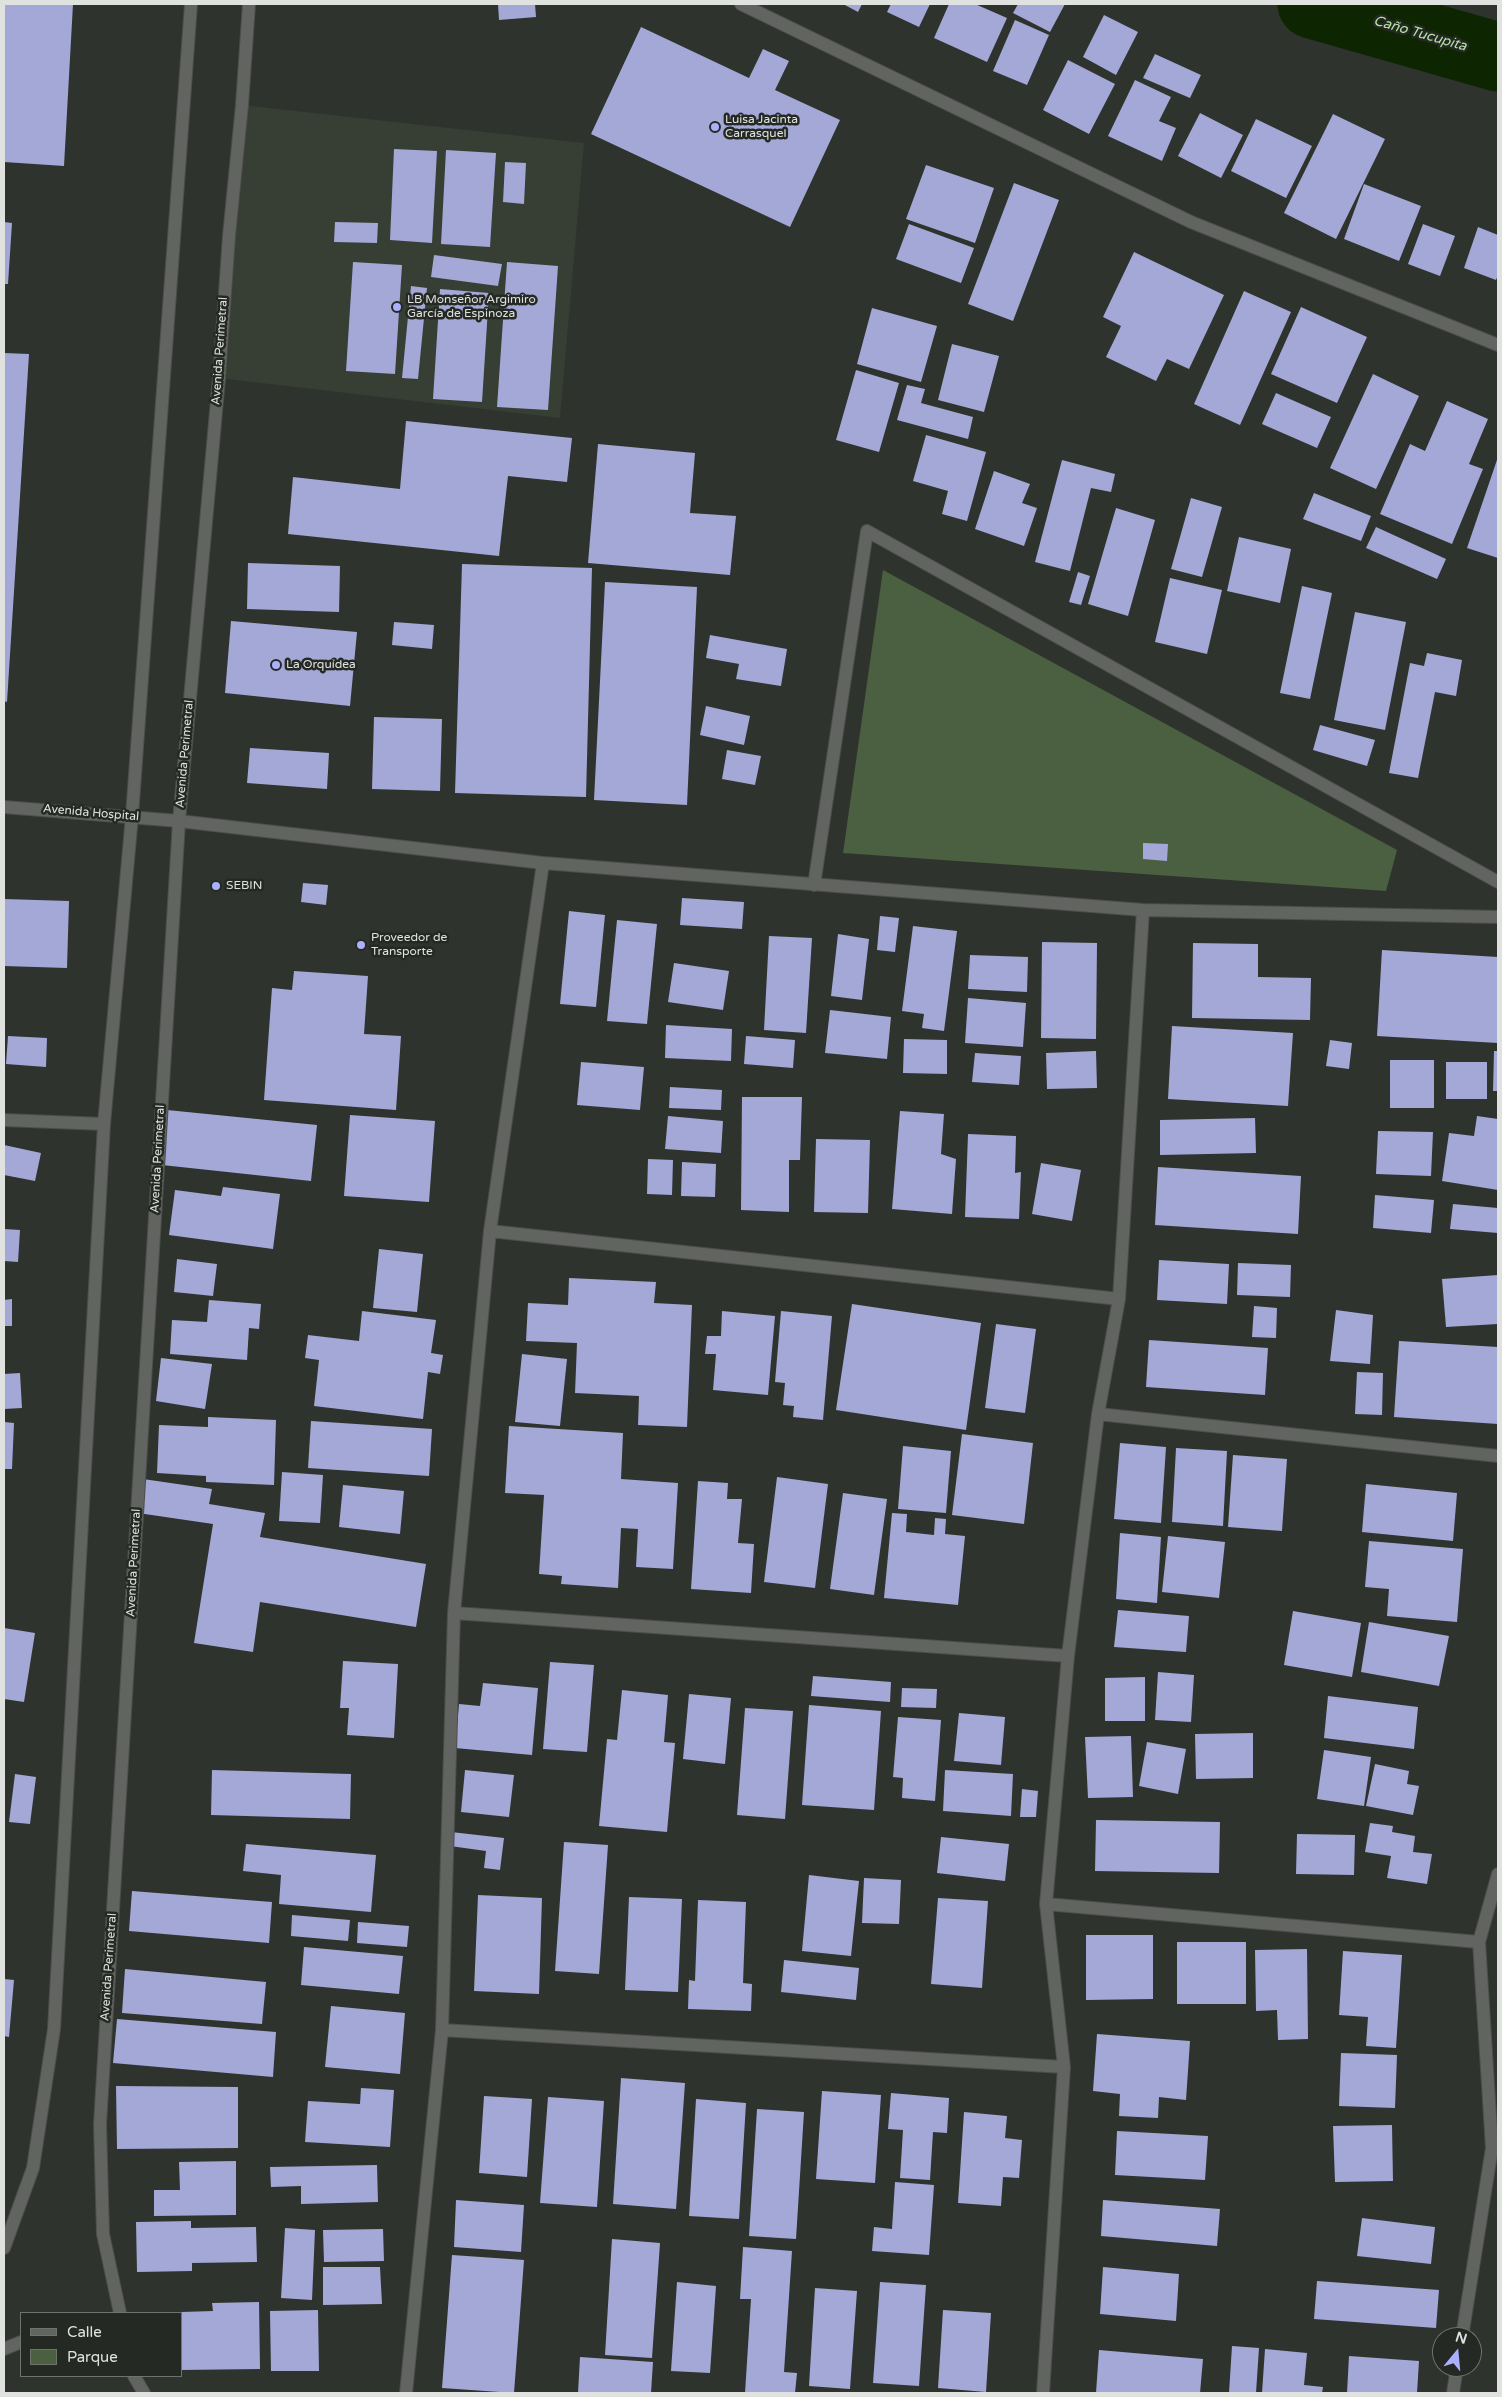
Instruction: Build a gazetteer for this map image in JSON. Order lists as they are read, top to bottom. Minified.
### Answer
{"streets":{"street":["Avenida Perimetral","Avenida Hospital"]},"crossings":[["Avenida Perimetral","Avenida Hospital"]],"water":["Caño Tucupita"],"places":["Luisa Jacinta Carrasquel","LB Monseñor Argimiro García de Espinoza","La Orquídea","SEBIN","Proveedor de Transporte"],"legend":["Calle","Parque"],"north":"top"}
